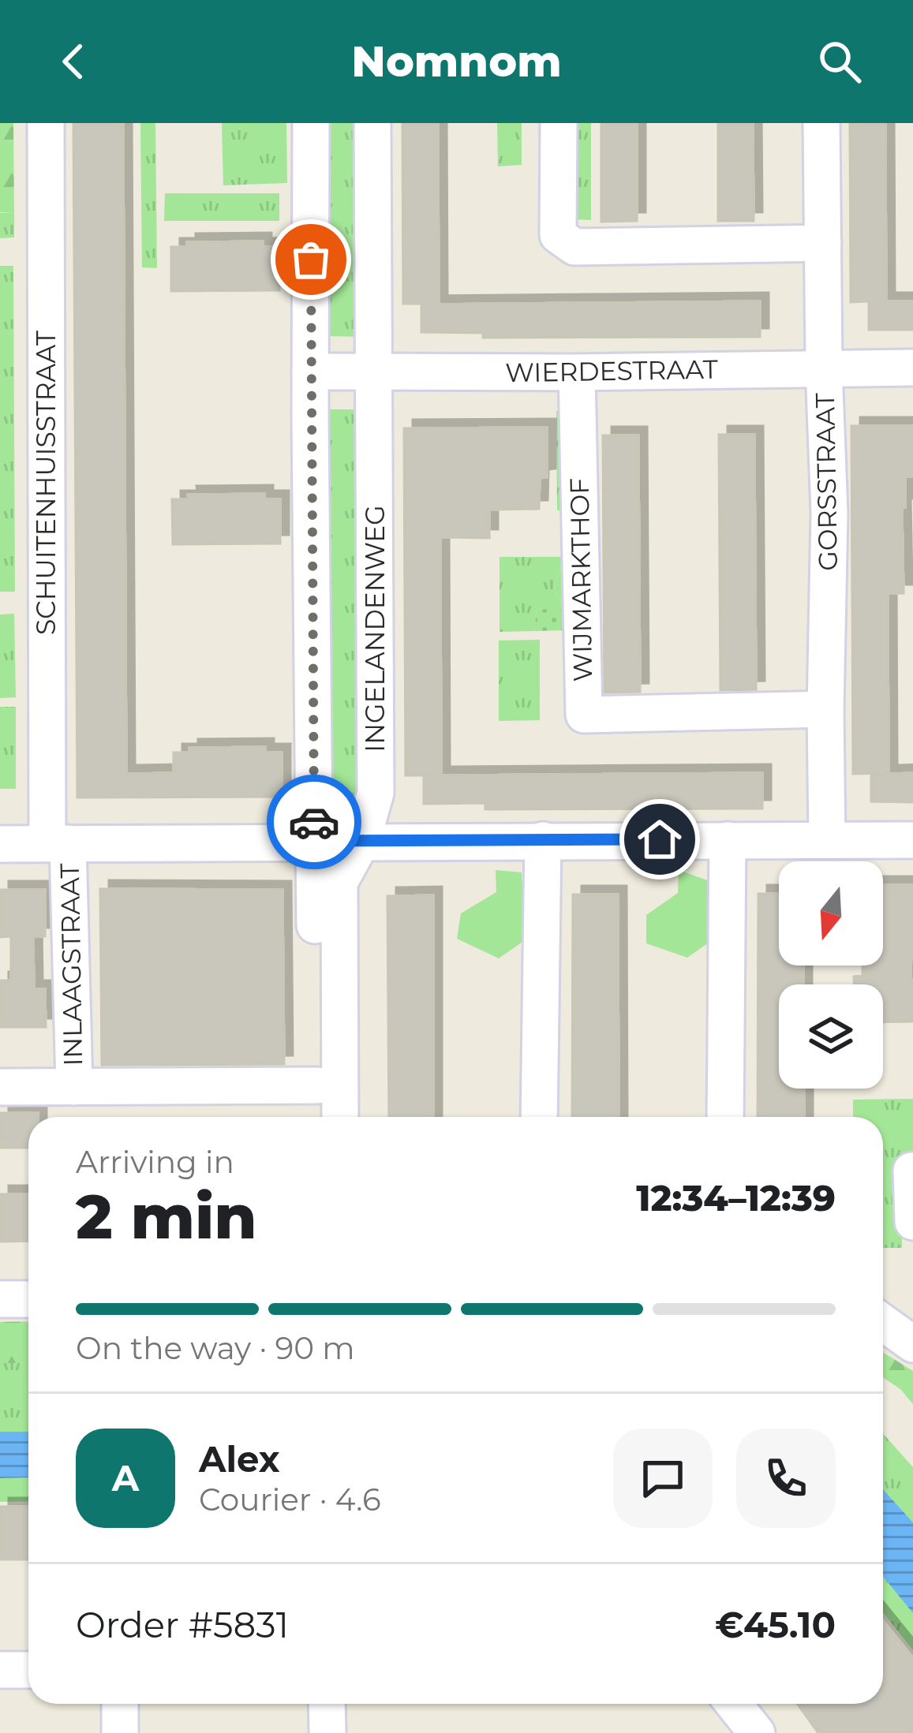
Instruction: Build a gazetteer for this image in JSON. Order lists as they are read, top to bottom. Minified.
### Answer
{"streets":{"street":["WIERDESTRAAT","GORSSTRAAT","SCHUITENHUISSTRAAT","WIJMARKTHOF","INGELANDENWEG","INLAAGSTRAAT"]},"crossings":[["WIERDESTRAAT","GORSSTRAAT"],["WIERDESTRAAT","WIJMARKTHOF"],["WIERDESTRAAT","INGELANDENWEG"],["GORSSTRAAT","WIJMARKTHOF"],["SCHUITENHUISSTRAAT","INLAAGSTRAAT"]],"north":"bottom","page":{"header":"Nomnom","heading":["2 min","Arriving in","12:34–12:39"],"panel":["Alex","Courier · 4.6","Order #5831","€45.10"],"bar":"On the way · 90 m","round":"A"}}
